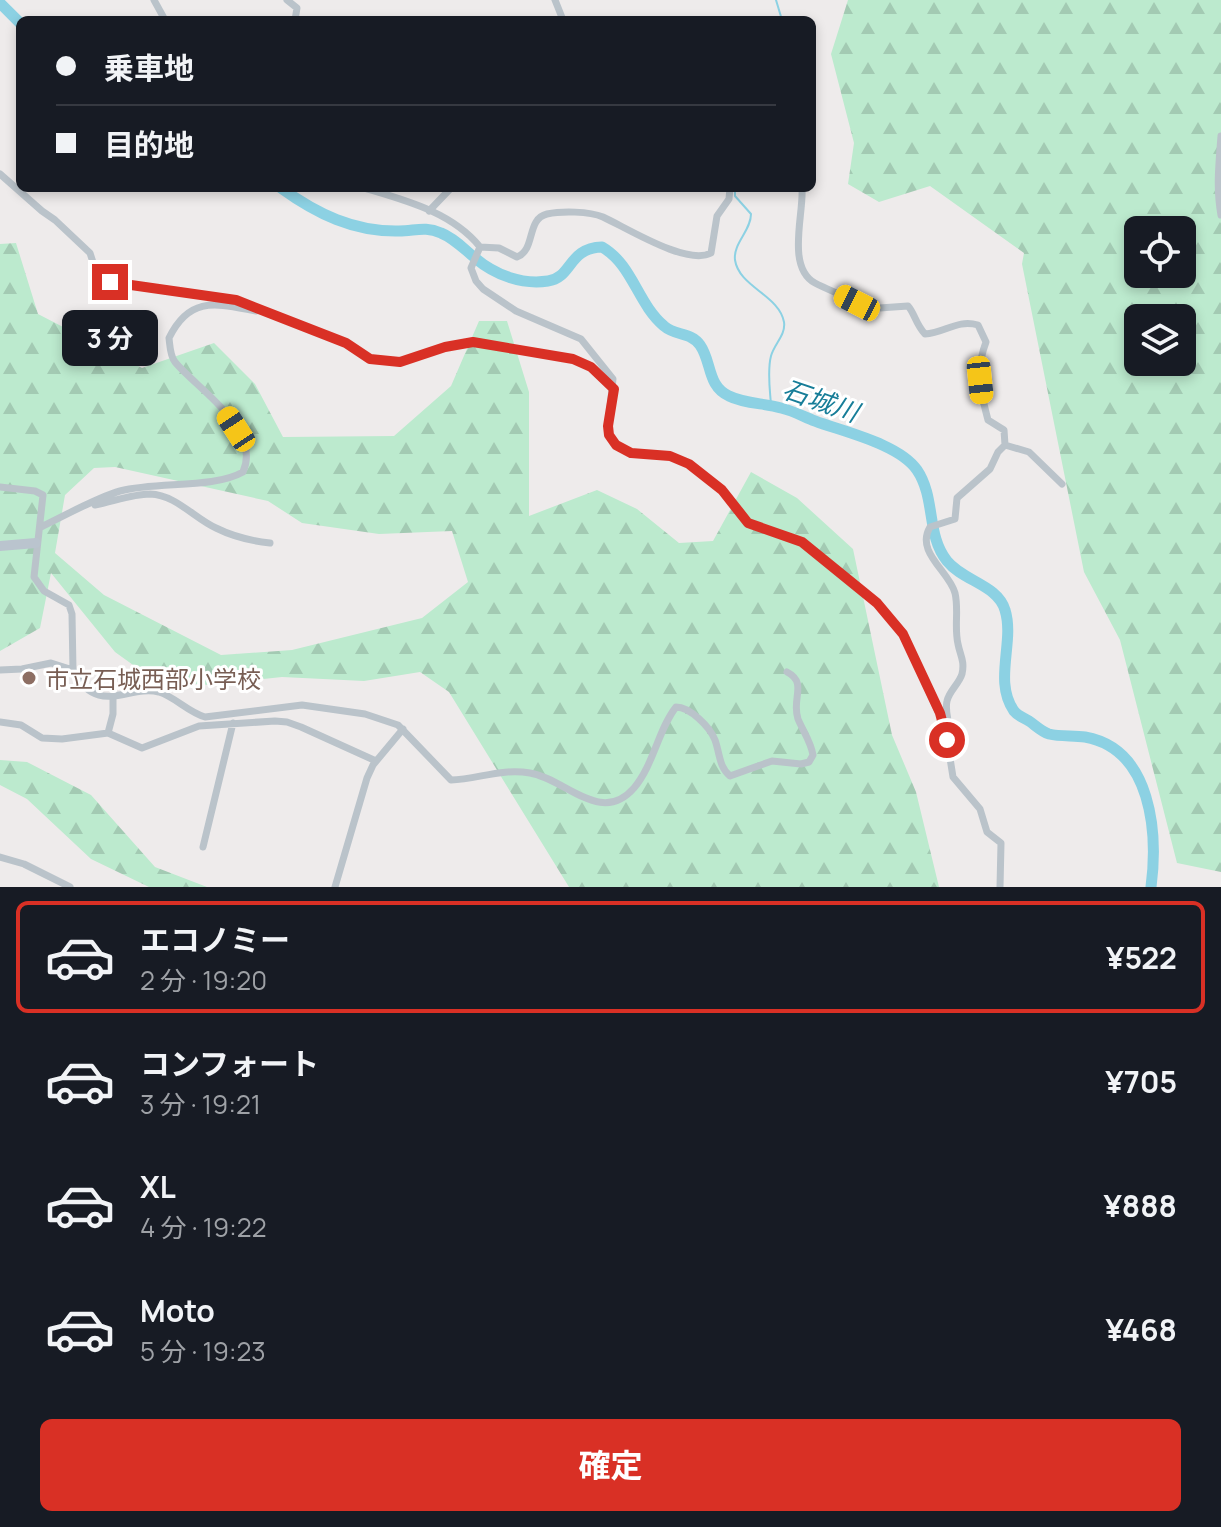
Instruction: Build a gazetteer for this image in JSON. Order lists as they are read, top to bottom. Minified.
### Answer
{"water":["石城川"],"places":["市立石城西部小学校"],"page":{"banner":["乗車地","目的地"],"bubble":"3 分","list":[{"name":"エコノミー","note":"2 分 · 19:20","value":"¥522"},{"name":"コンフォート","note":"3 分 · 19:21","value":"¥705"},{"name":"XL","note":"4 分 · 19:22","value":"¥888"},{"name":"Moto","note":"5 分 · 19:23","value":"¥468"}],"buttons":"確定"}}
